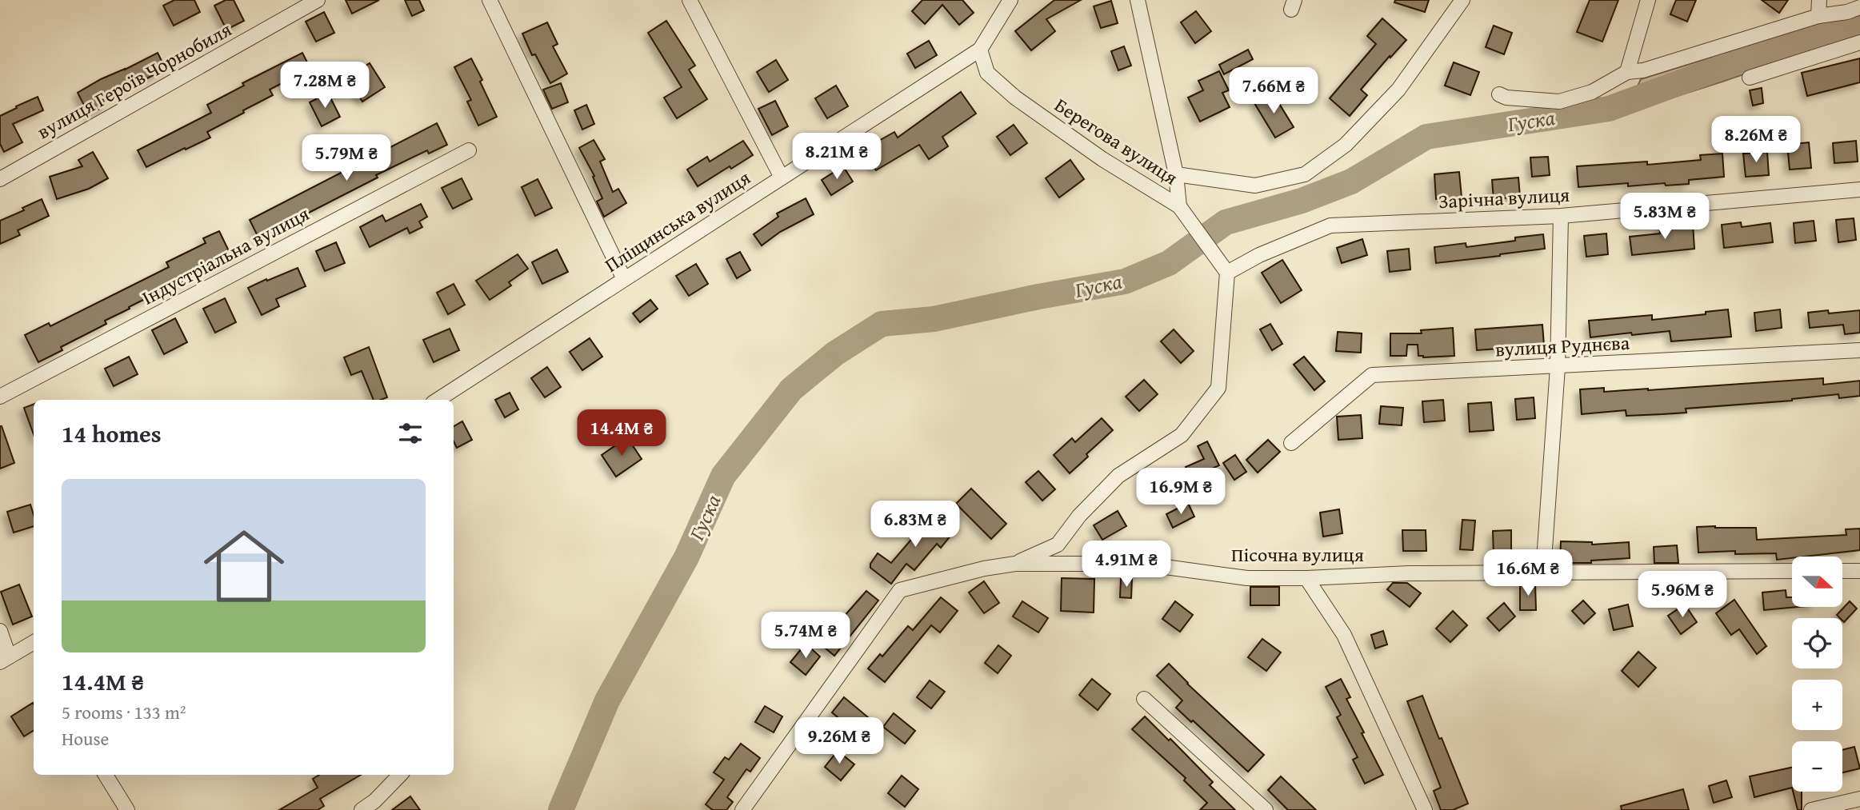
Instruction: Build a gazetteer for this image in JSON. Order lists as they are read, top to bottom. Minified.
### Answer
{"streets":{"street":["вулиця Героїв Чорнобиля","Берегова вулиця","Зарічна вулиця","Пліщинська вулиця","Індустріальна вулиця","вулиця Руднєва","Пісочна вулиця"]},"crossings":[["Берегова вулиця","Зарічна вулиця"],["Берегова вулиця","Пліщинська вулиця"]],"water":["Гуска"],"north":"right","page":{"price":["7.28M ₴","7.66M ₴","8.26M ₴","8.21M ₴","5.79M ₴","5.83M ₴","14.4M ₴","16.9M ₴","6.83M ₴","4.91M ₴","16.6M ₴","5.96M ₴","5.74M ₴","9.26M ₴"],"heading":"14 homes","list":[{"name":"14.4M ₴","note":"5 rooms · 133 m² · House"}],"map_buttons":["+","−"]}}
